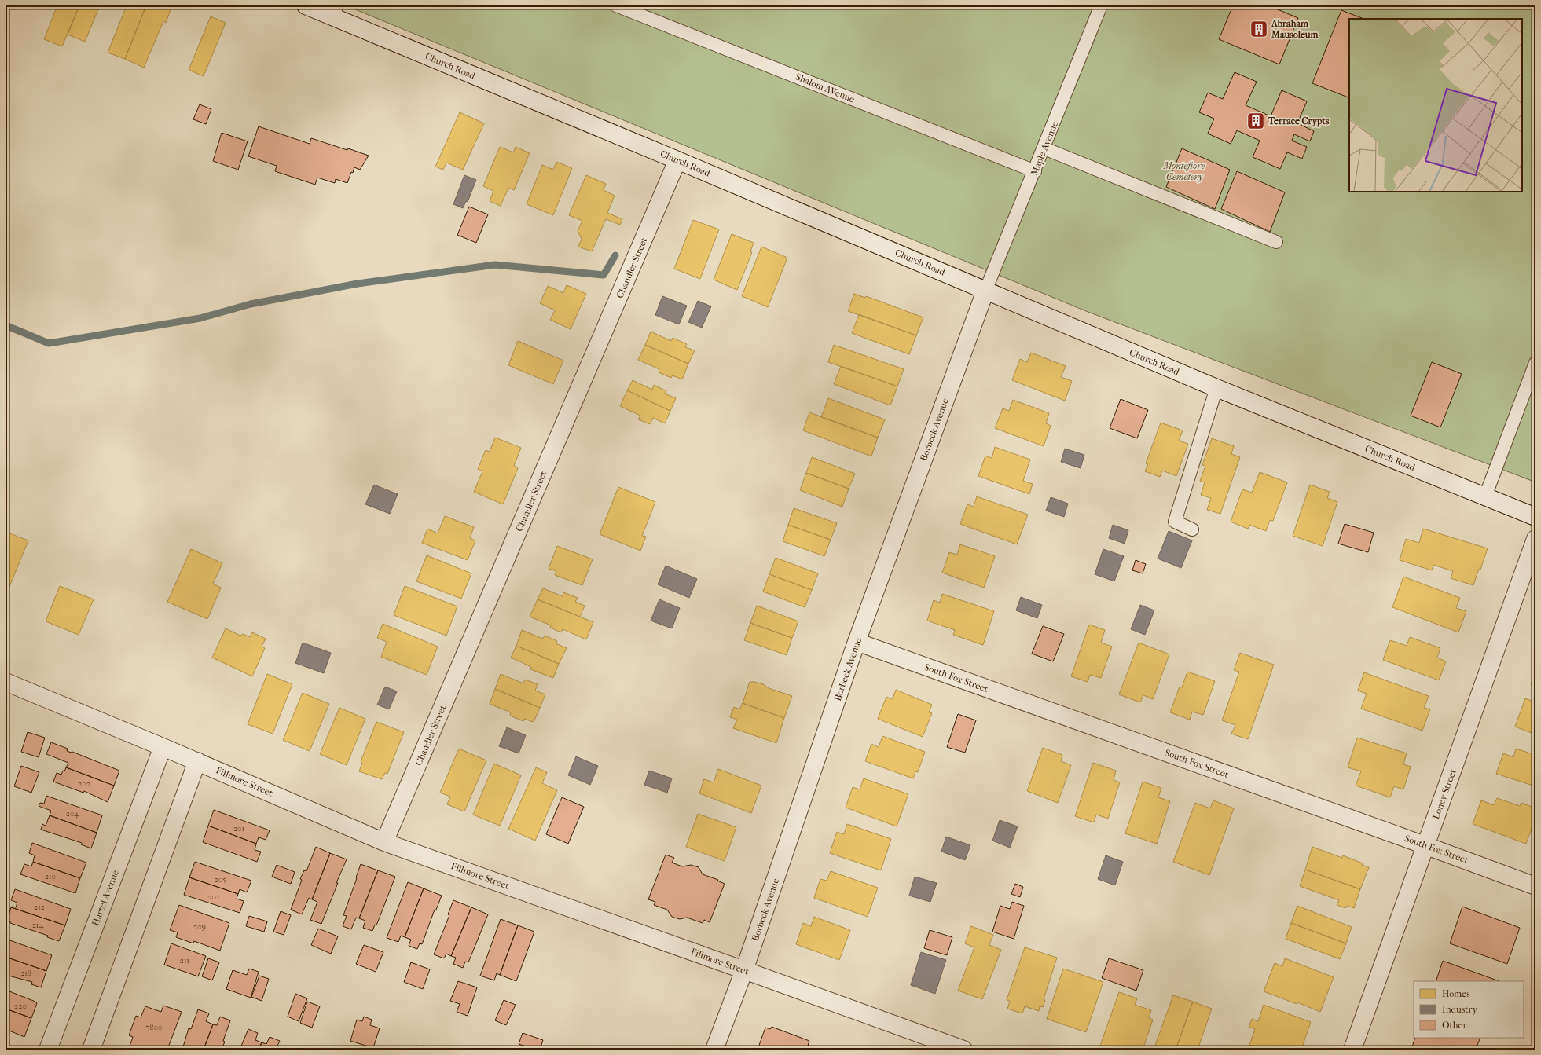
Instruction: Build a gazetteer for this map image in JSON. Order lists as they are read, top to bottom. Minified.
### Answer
{"streets":{"street":["Church Road","Chandler Street","Borbeck Avenue","South Fox Street","Fillmore Street","Loney Street","Hartel Avenue"],"lane":["Shalom AVenue","Maple Avenue"]},"crossings":[["Church Road","Maple Avenue"],["Church Road","Chandler Street"],["Church Road","Borbeck Avenue"],["Shalom AVenue","Maple Avenue"],["Maple Avenue","Borbeck Avenue"],["Chandler Street","Fillmore Street"],["Borbeck Avenue","South Fox Street"],["Borbeck Avenue","Fillmore Street"],["South Fox Street","Loney Street"],["Fillmore Street","Hartel Avenue"]],"parks":["Montefiore Cemetery"],"places":{"building":["Abraham Mausoleum","Terrace Crypts"]},"house_numbers":["202","204","201","210","205","207","212","214","209","211","218","220","7800"],"legend":["Homes","Industry","Other"]}
